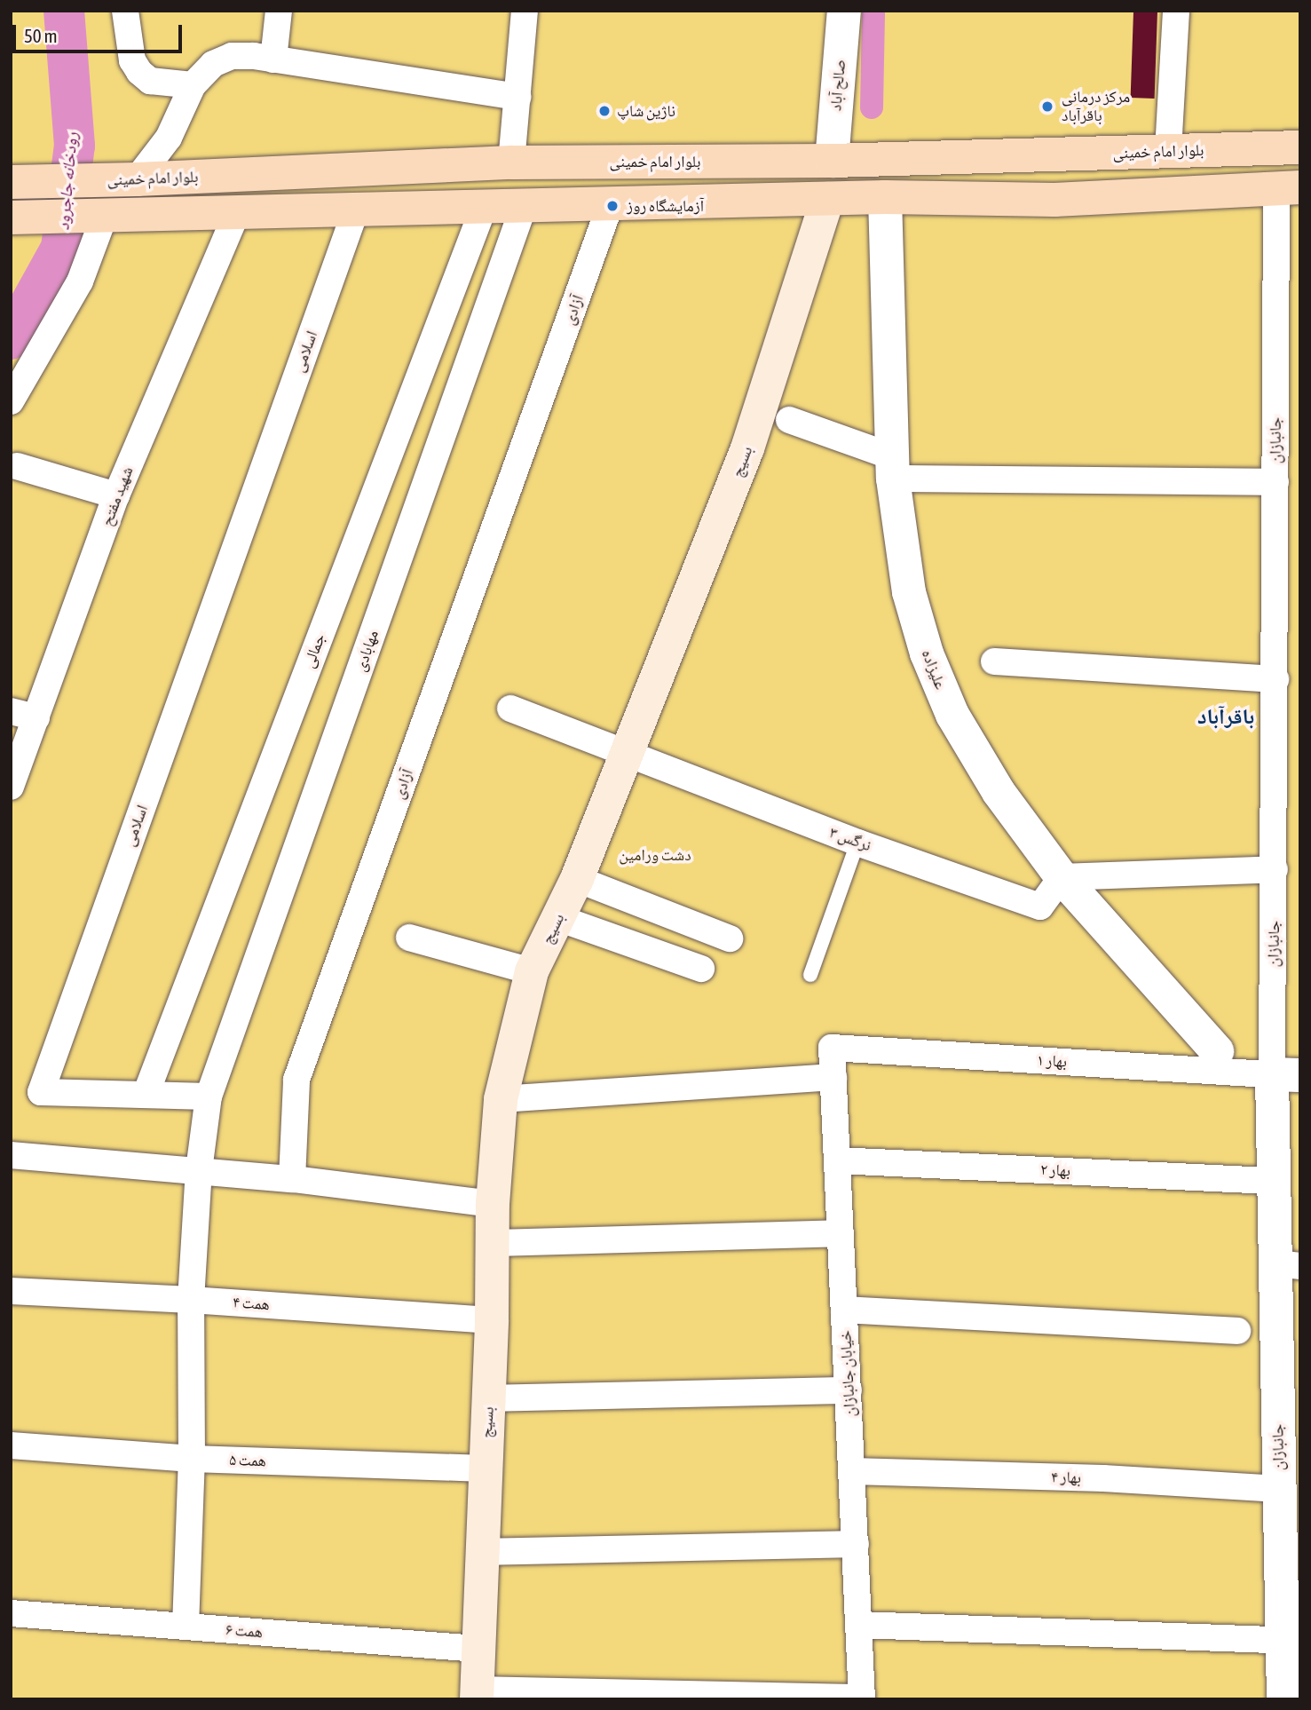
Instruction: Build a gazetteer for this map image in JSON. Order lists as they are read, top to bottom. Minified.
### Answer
{"streets":{"main road":["بلوار امام خمینی","بسیج"],"street":["صالح آباد","آزادی","اسلامی","جانبازان","شهید مفتح","جمالی","مهابادی","علیزاده","نرگس ۳","بهار ۱","بهار ۲","همت ۴","خیابان جانبازان","همت ۵","بهار ۴","همت ۶"]},"crossings":[["صالح آباد","بلوار امام خمینی"],["اسلامی","جمالی"],["اسلامی","مهابادی"],["جانبازان","بهار ۱"],["جانبازان","بهار ۲"],["جانبازان","بهار ۴"],["بسیج","نرگس ۳"],["بسیج","همت ۴"],["بسیج","همت ۵"],["بسیج","همت ۶"],["علیزاده","نرگس ۳"],["بهار ۱","خیابان جانبازان"],["بهار ۲","خیابان جانبازان"],["خیابان جانبازان","بهار ۴"]],"districts":["باقرآباد"],"water":["رودخانه جاجرود"],"parks":["دشت ورامین"],"places":["مرکز درمانی باقرآباد","ناژین شاپ","آزمایشگاه روز"],"scale_bar":"50 m"}
